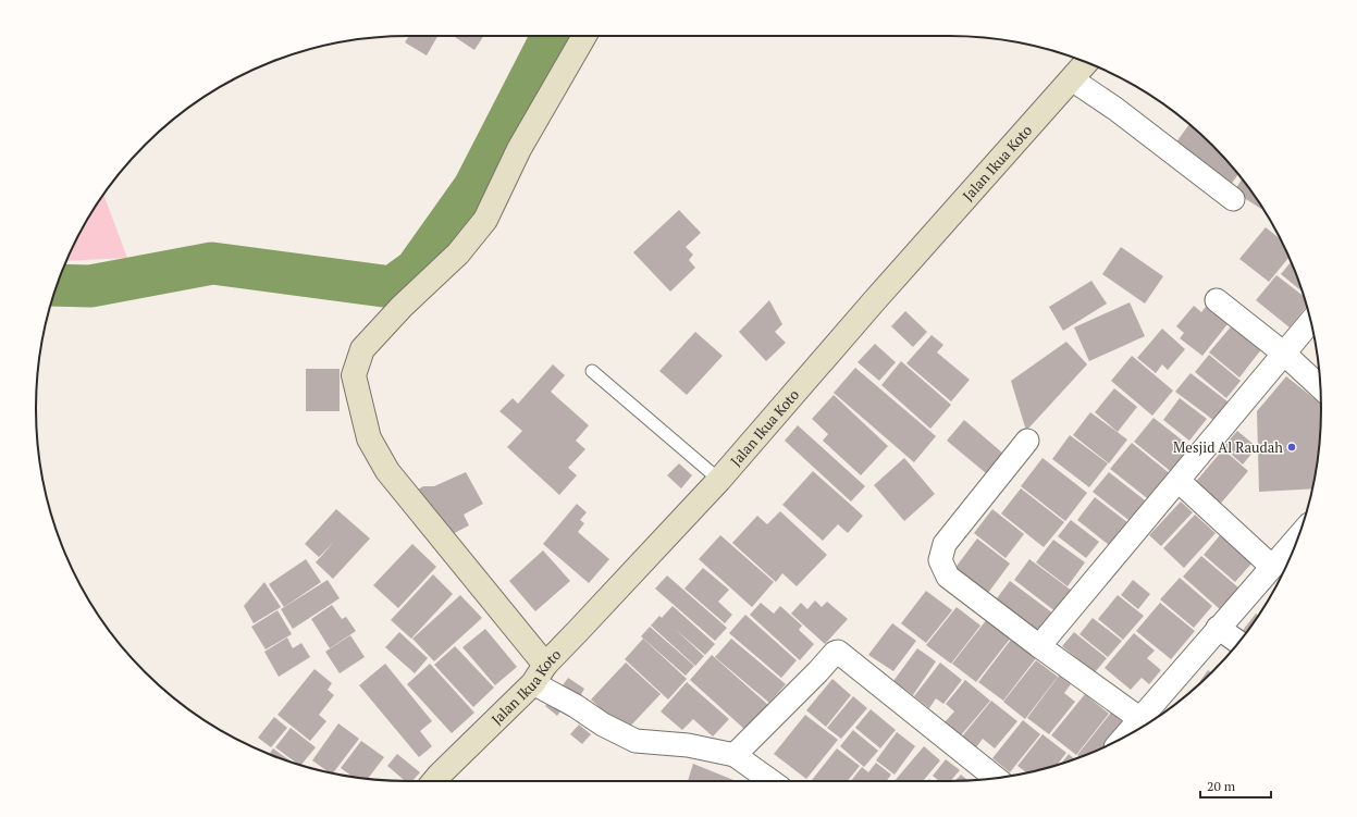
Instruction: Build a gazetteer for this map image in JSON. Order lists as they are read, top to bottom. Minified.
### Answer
{"streets":{"street":["Jalan Ikua Koto"]},"places":["Mesjid Al Raudah"],"scale_bar":"20 m"}
